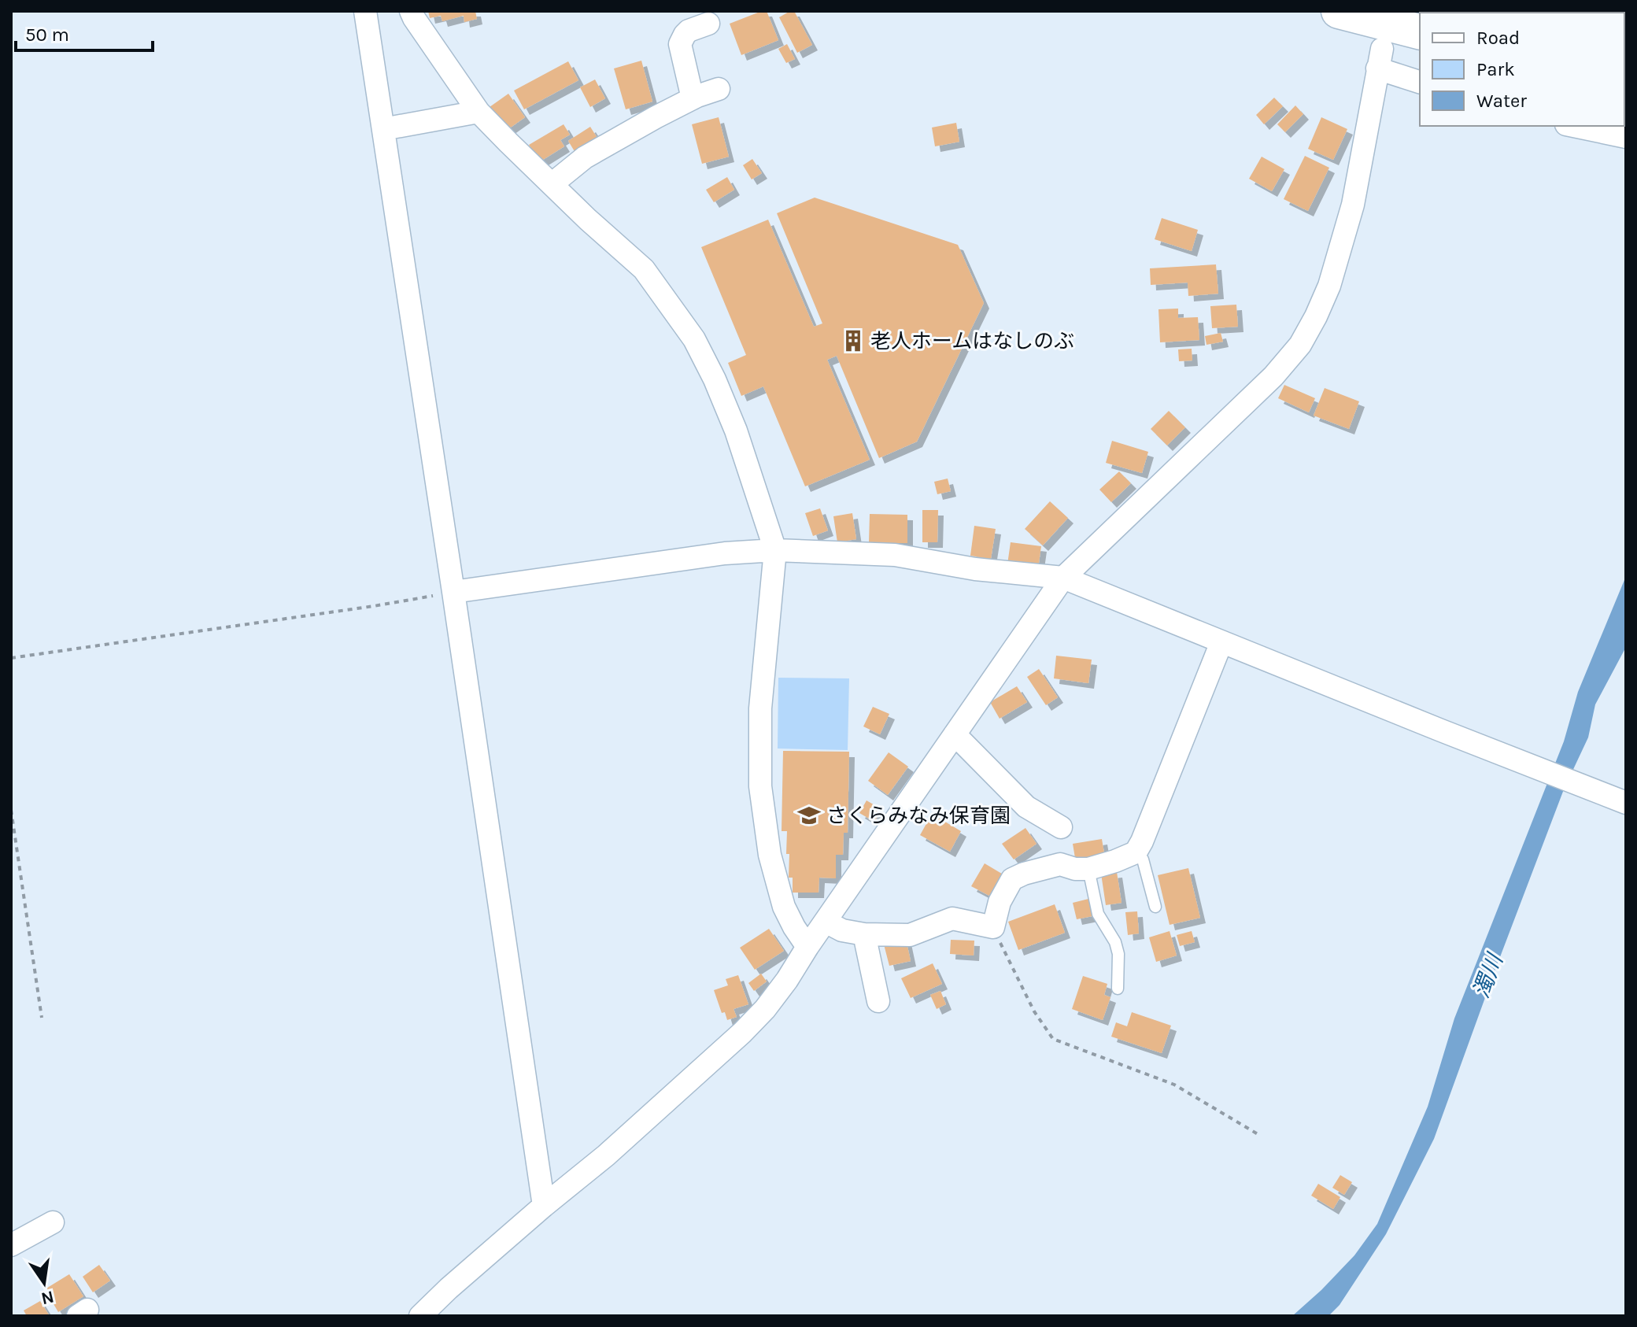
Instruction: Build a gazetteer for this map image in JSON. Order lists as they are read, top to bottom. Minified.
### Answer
{"water":["濁川"],"places":{"building":["老人ホームはなしのぶ"],"school or university":["さくらみなみ保育園"]},"legend":["Road","Park","Water"],"scale_bar":"50 m","north":"bottom"}
